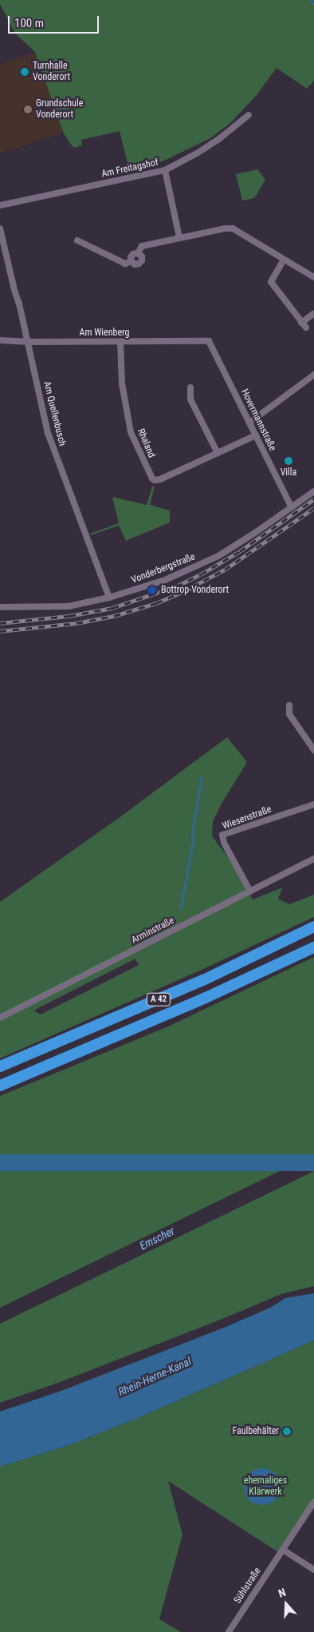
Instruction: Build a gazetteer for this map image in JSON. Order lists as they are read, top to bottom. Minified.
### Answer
{"streets":{"highway":["A 42"],"street":["Am Freitagshof","Am Wienberg","Am Quellenbusch","Hovermannstraße","Rhaland","Vonderbergstraße","Wiesenstraße","Arminstraße","Sühlstraße"]},"crossings":[["Am Wienberg","Am Quellenbusch"],["Am Wienberg","Hovermannstraße"],["Am Wienberg","Rhaland"],["Am Quellenbusch","Vonderbergstraße"],["Hovermannstraße","Rhaland"],["Hovermannstraße","Vonderbergstraße"],["Wiesenstraße","Arminstraße"]],"water":["Emscher","Rhein-Herne-Kanal"],"parks":["ehemaliges Klärwerk"],"places":["Turnhalle Vonderort","Grundschule Vonderort","Villa","Bottrop-Vonderort","Faulbehälter"],"scale_bar":"100 m","north":"top"}
